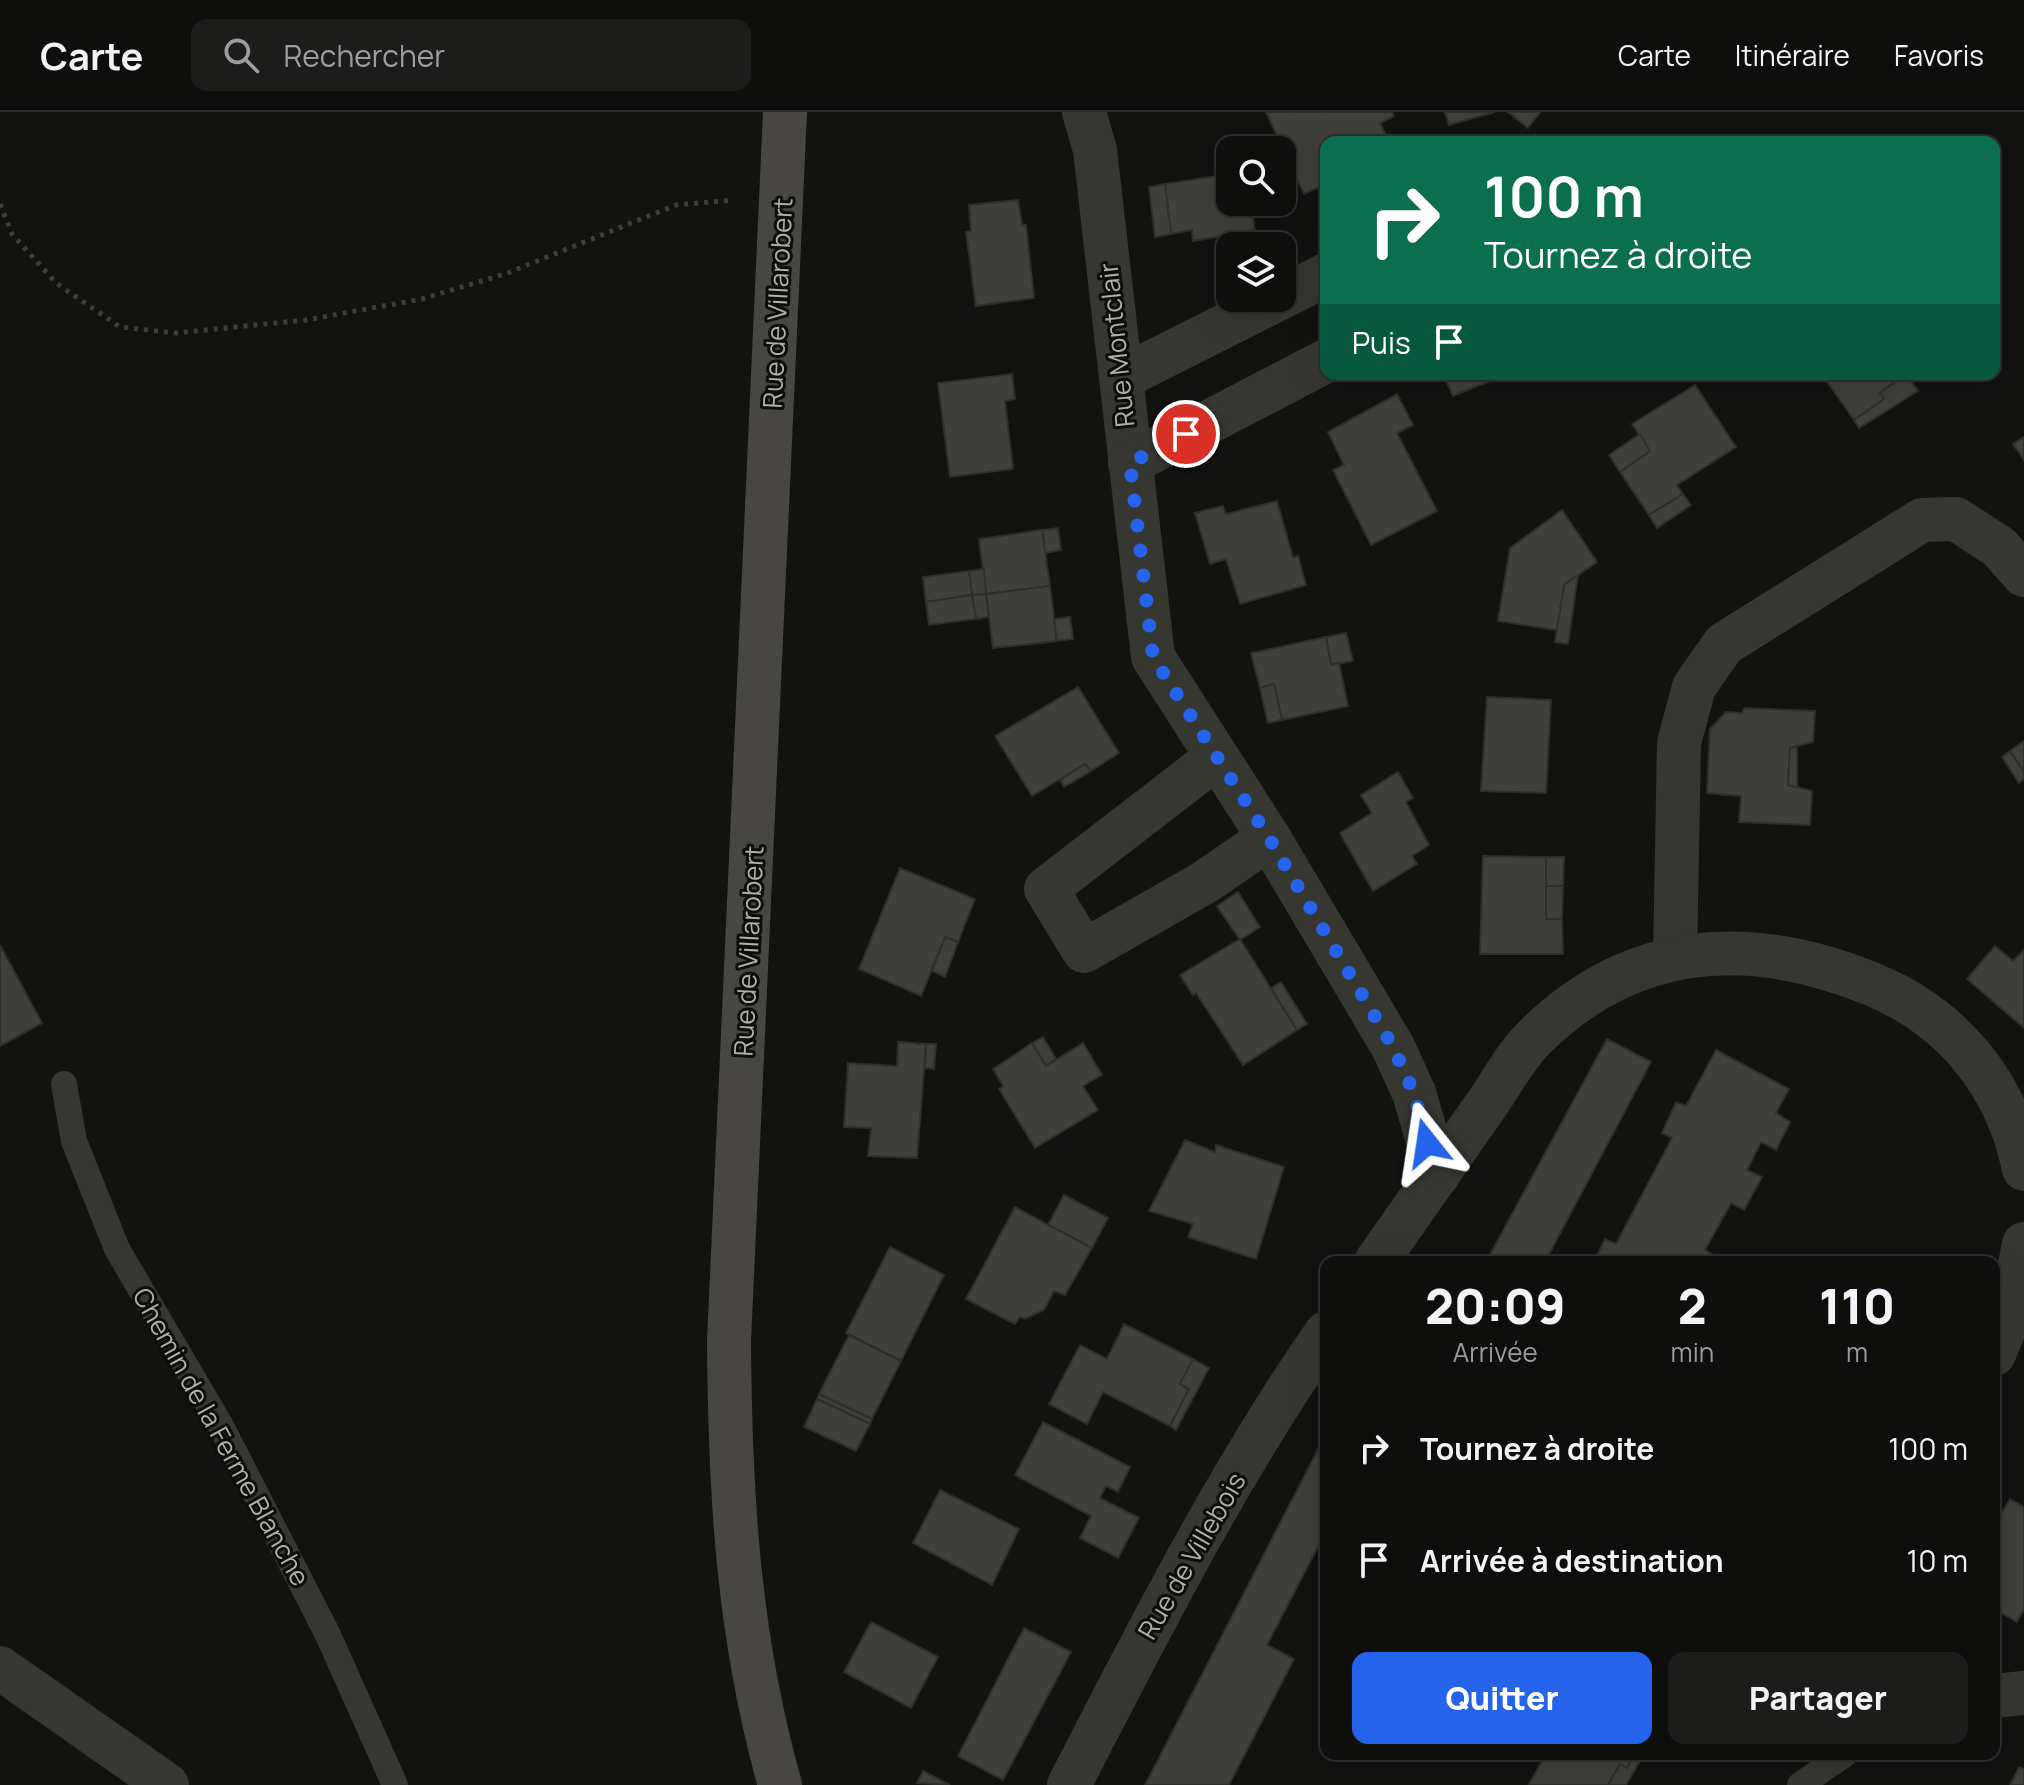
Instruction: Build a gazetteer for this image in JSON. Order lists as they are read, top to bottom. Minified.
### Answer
{"streets":{"main road":["Rue de Villarobert"],"street":["Rue Montclair","Rue de Villebois"],"lane":["Chemin de la Ferme Blanche"]},"page":{"header":"Carte","search":"Rechercher","nav":["Carte","Itinéraire","Favoris"],"turn":["100 m","Tournez à droite"],"then":"Puis","eta":["20:09","Arrivée","2","min","110","m"],"list":[{"name":"Tournez à droite","value":"100 m"},{"name":"Arrivée à destination","value":"10 m"}],"buttons":["Quitter","Partager"]}}
